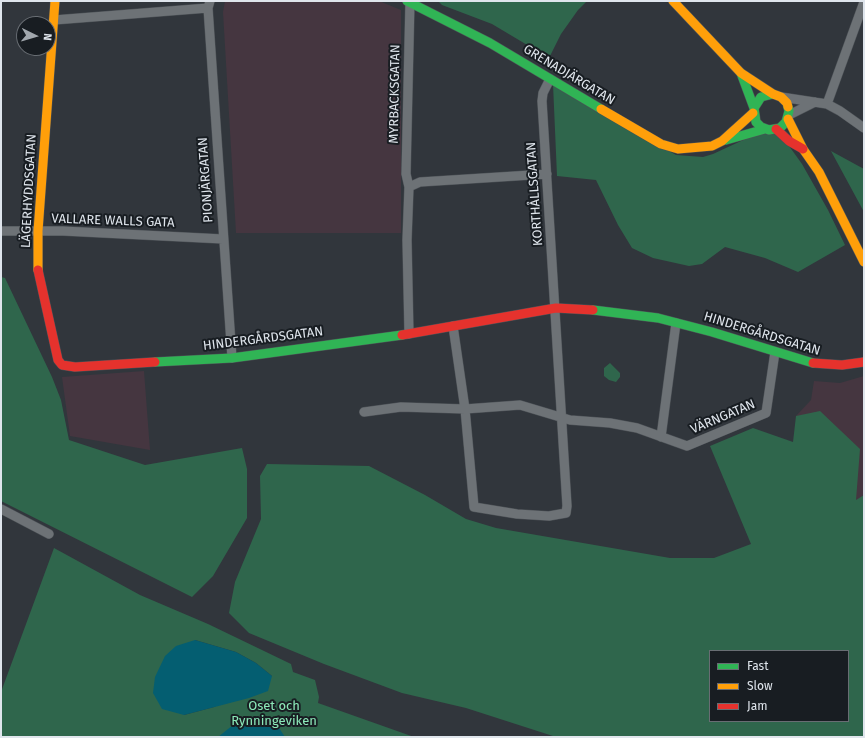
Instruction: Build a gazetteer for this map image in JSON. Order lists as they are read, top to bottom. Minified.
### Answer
{"streets":{"street":["GRENADJÄRGATAN","MYRBACKSGATAN","PIONJÄRGATAN","LÄGERHYDDSGATAN","KORTHÅLLSGATAN","VALLARE WALLS GATA","HINDERGÅRDSGATAN","VÄRNGATAN"]},"crossings":[["GRENADJÄRGATAN","MYRBACKSGATAN"],["GRENADJÄRGATAN","KORTHÅLLSGATAN"],["MYRBACKSGATAN","HINDERGÅRDSGATAN"],["PIONJÄRGATAN","VALLARE WALLS GATA"],["PIONJÄRGATAN","HINDERGÅRDSGATAN"],["LÄGERHYDDSGATAN","VALLARE WALLS GATA"],["LÄGERHYDDSGATAN","HINDERGÅRDSGATAN"],["KORTHÅLLSGATAN","HINDERGÅRDSGATAN"],["HINDERGÅRDSGATAN","VÄRNGATAN"]],"parks":["Oset och Rynningeviken"],"legend":["Fast","Slow","Jam"],"north":"right"}
